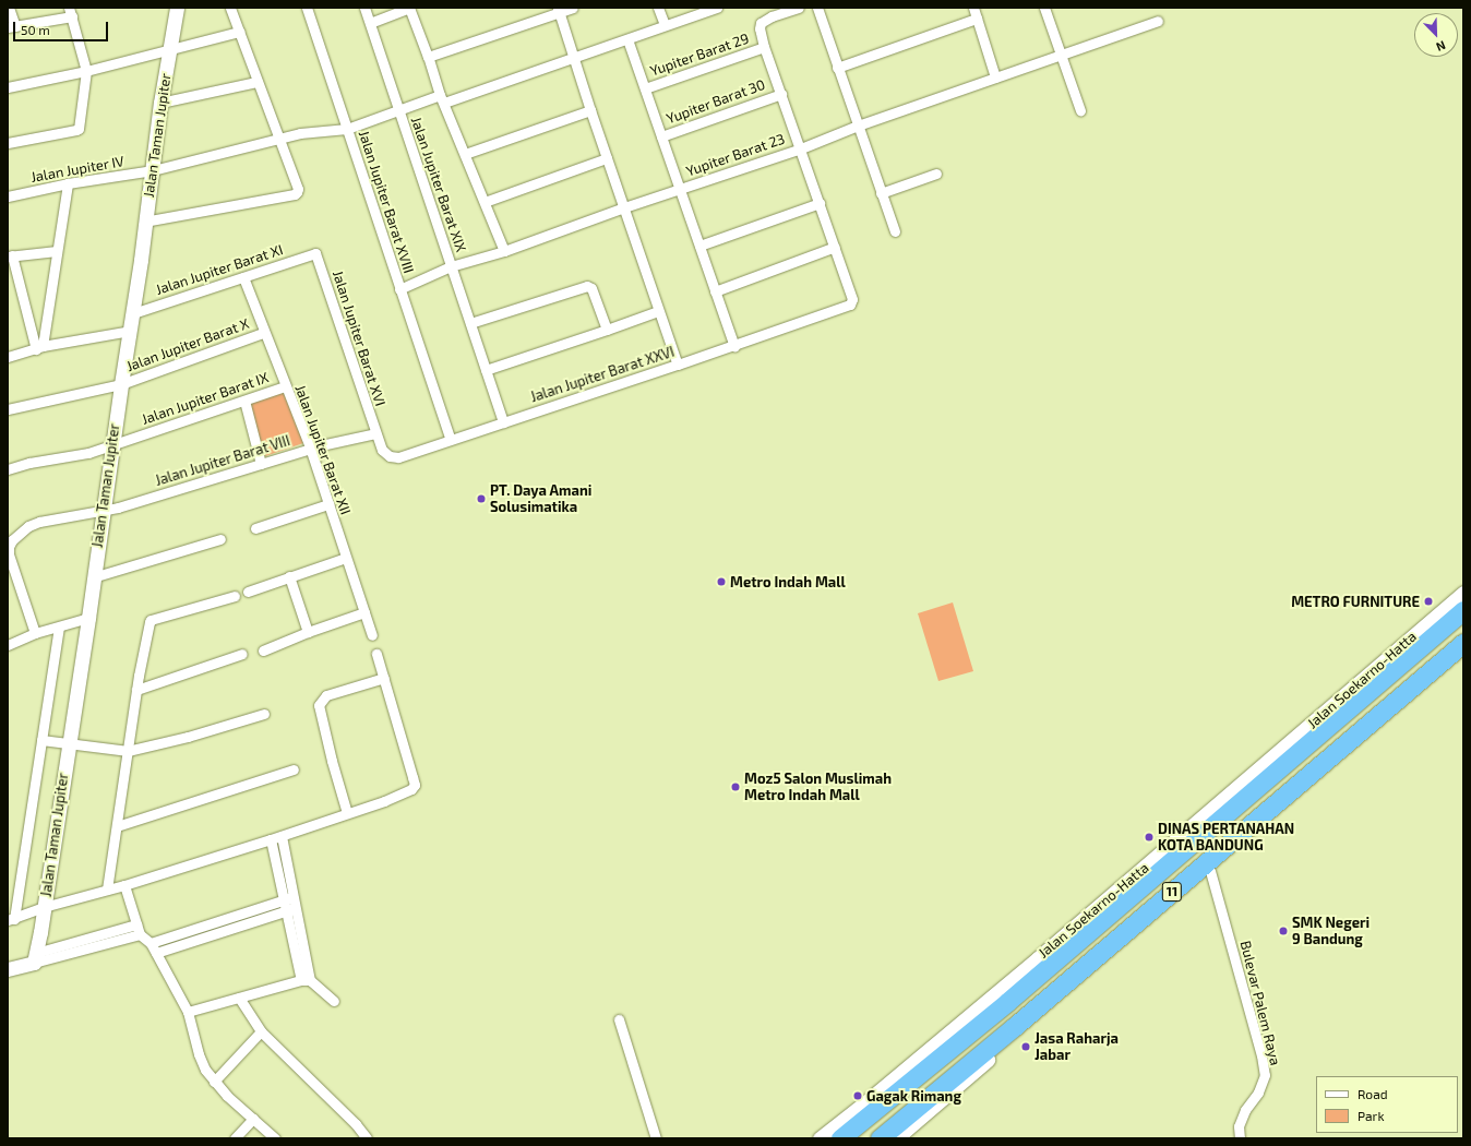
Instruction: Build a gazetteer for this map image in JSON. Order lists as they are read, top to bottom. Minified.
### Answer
{"streets":{"highway":["Jalan Soekarno-Hatta","11"],"main road":["Jalan Taman Jupiter"],"street":["Yupiter Barat 29","Yupiter Barat 30","Yupiter Barat 23","Jalan Jupiter IV","Jalan Jupiter Barat XIX","Jalan Jupiter Barat XVIII","Jalan Jupiter Barat XI","Jalan Jupiter Barat XVI","Jalan Jupiter Barat X","Jalan Jupiter Barat XXVI","Jalan Jupiter Barat IX","Jalan Jupiter Barat XII","Jalan Jupiter Barat VIII","Bulevar Palem Raya"]},"crossings":[["Jalan Taman Jupiter","Jalan Jupiter IV"],["Jalan Taman Jupiter","Jalan Jupiter Barat XI"],["Jalan Taman Jupiter","Jalan Jupiter Barat X"],["Jalan Taman Jupiter","Jalan Jupiter Barat IX"],["Jalan Taman Jupiter","Jalan Jupiter Barat VIII"],["Yupiter Barat 23","Jalan Jupiter Barat XIX"],["Yupiter Barat 23","Jalan Jupiter Barat XVIII"],["Jalan Jupiter IV","Jalan Jupiter Barat XIX"],["Jalan Jupiter IV","Jalan Jupiter Barat XVIII"],["Jalan Jupiter Barat XIX","Jalan Jupiter Barat XXVI"],["Jalan Jupiter Barat XVIII","Jalan Jupiter Barat XXVI"],["Jalan Jupiter Barat XI","Jalan Jupiter Barat XVI"],["Jalan Jupiter Barat XI","Jalan Jupiter Barat XII"],["Jalan Jupiter Barat XVI","Jalan Jupiter Barat XXVI"],["Jalan Jupiter Barat XVI","Jalan Jupiter Barat VIII"],["Jalan Jupiter Barat X","Jalan Jupiter Barat XII"],["Jalan Jupiter Barat XXVI","Jalan Jupiter Barat VIII"],["Jalan Jupiter Barat IX","Jalan Jupiter Barat XII"],["Jalan Jupiter Barat XII","Jalan Jupiter Barat VIII"]],"places":["PT. Daya Amani Solusimatika","Metro Indah Mall","METRO FURNITURE","Moz5 Salon Muslimah Metro Indah Mall","DINAS PERTANAHAN KOTA BANDUNG","SMK Negeri 9 Bandung","Jasa Raharja Jabar","Gagak Rimang"],"legend":["Road","Park"],"scale_bar":"50 m","north":"bottom right"}
